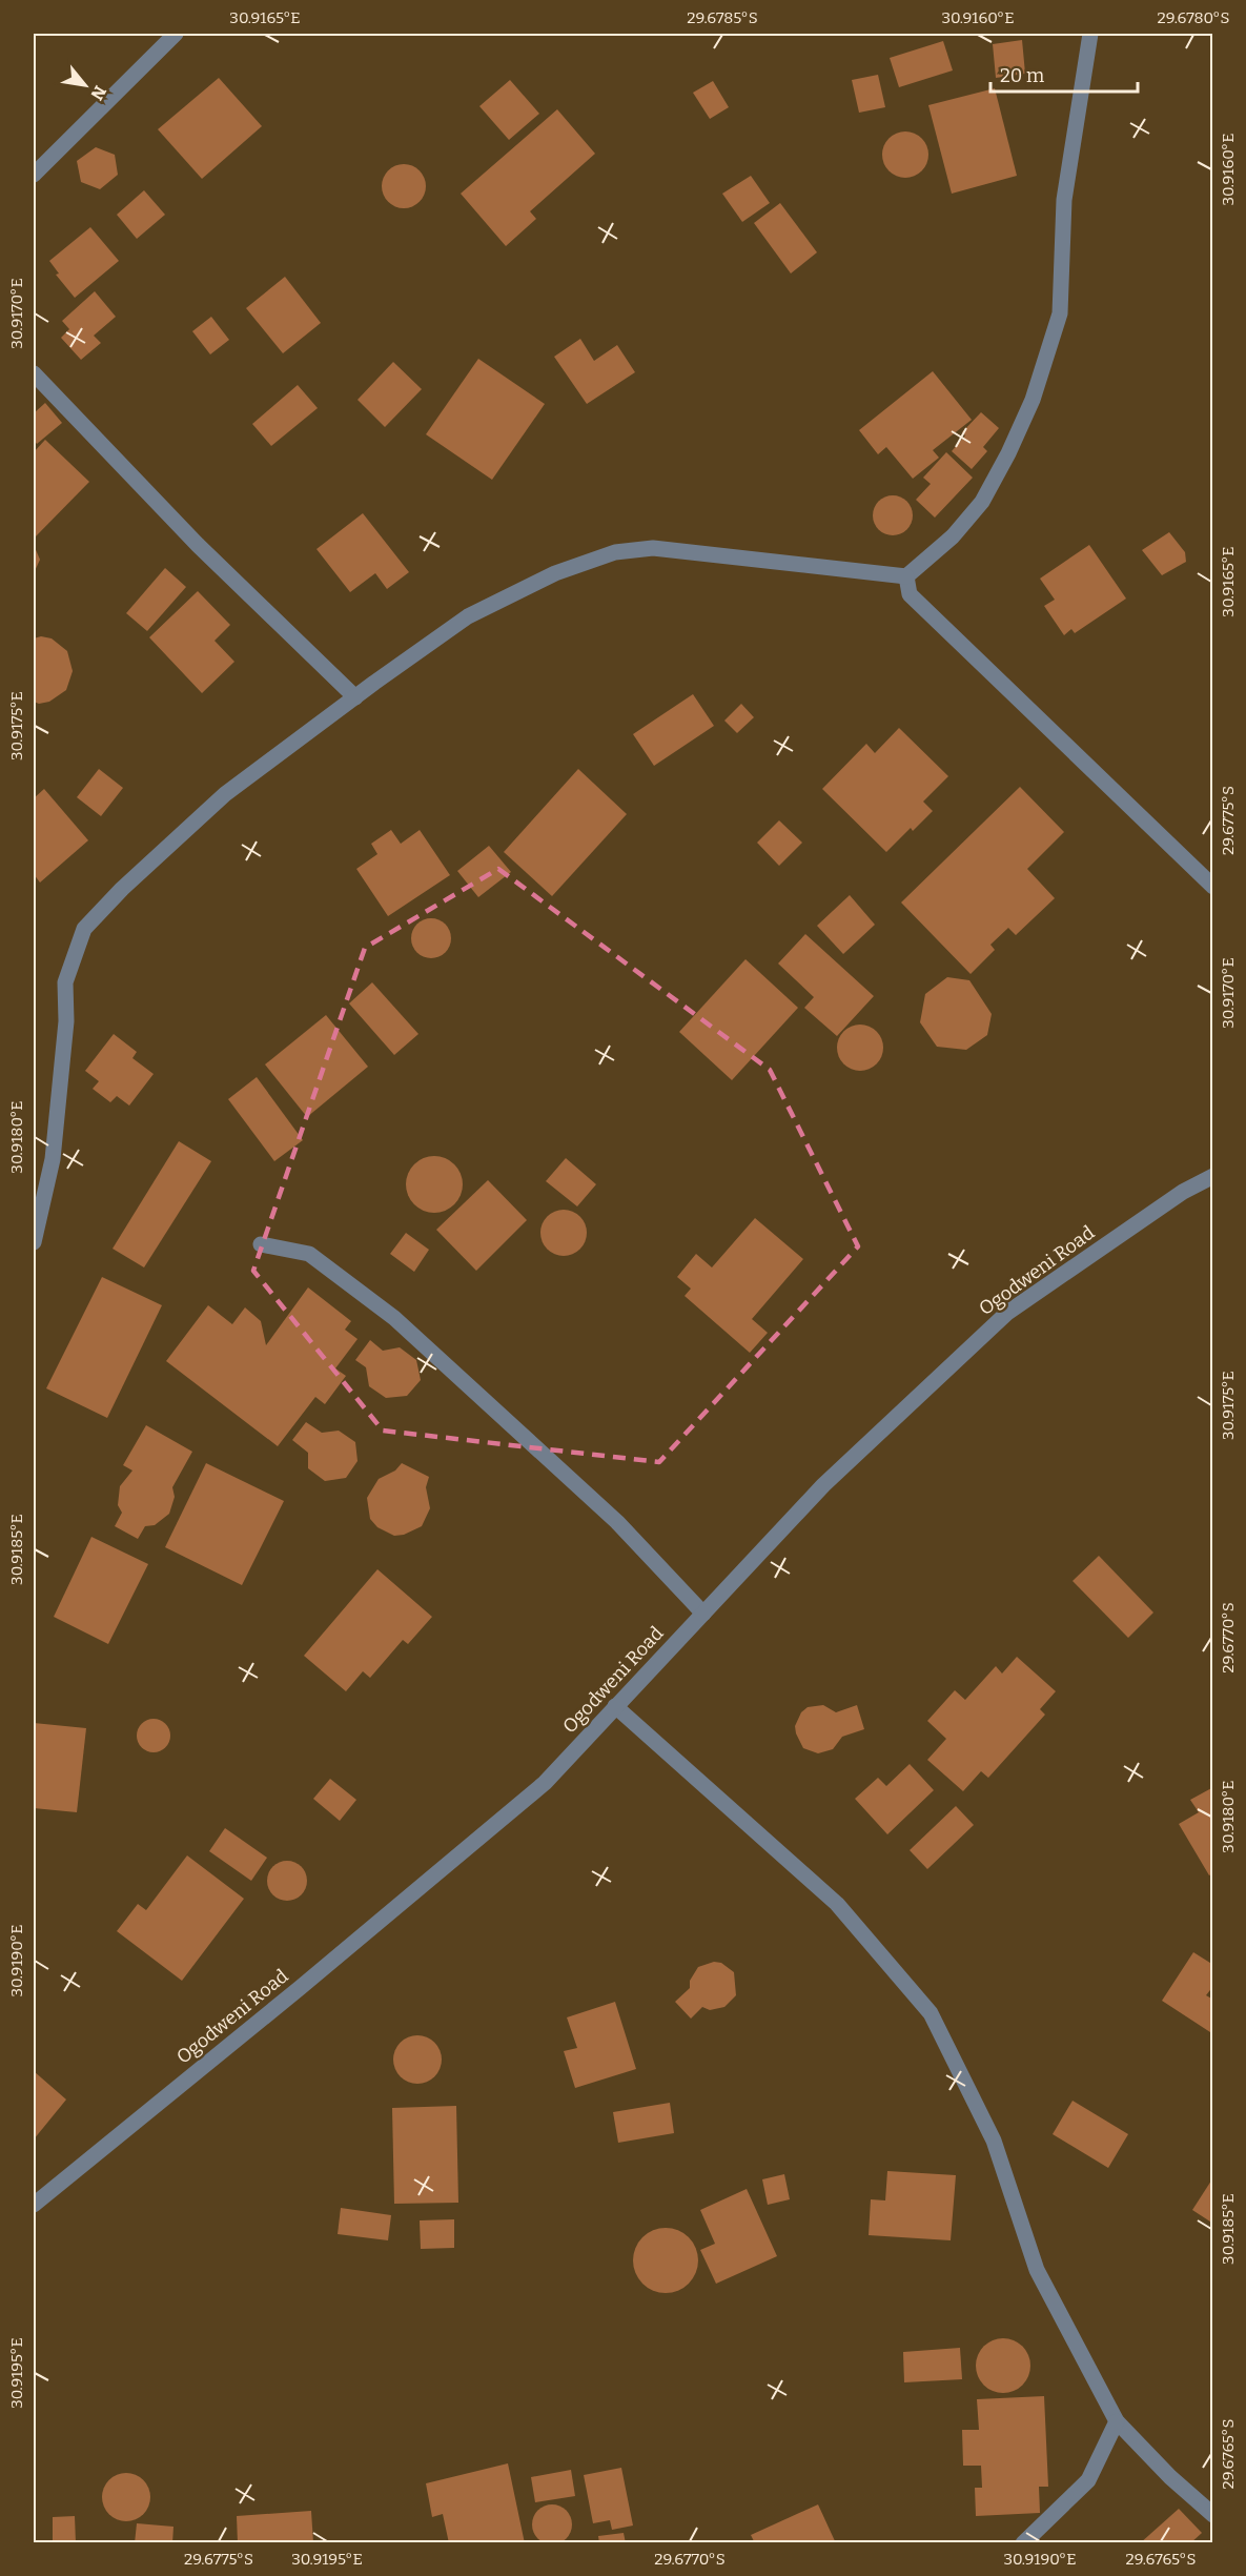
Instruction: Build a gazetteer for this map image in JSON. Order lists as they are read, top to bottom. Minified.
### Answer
{"streets":{"street":["Ogodweni Road"]},"scale_bar":"20 m","north":"bottom right","coordinates":["30.9165°E","29.6785°S","30.9160°E","29.6780°S","30.9170°E","30.9175°E","29.6775°S","30.9180°E","30.9185°E","29.6770°S","30.9190°E","30.9195°E","29.6765°S"]}
